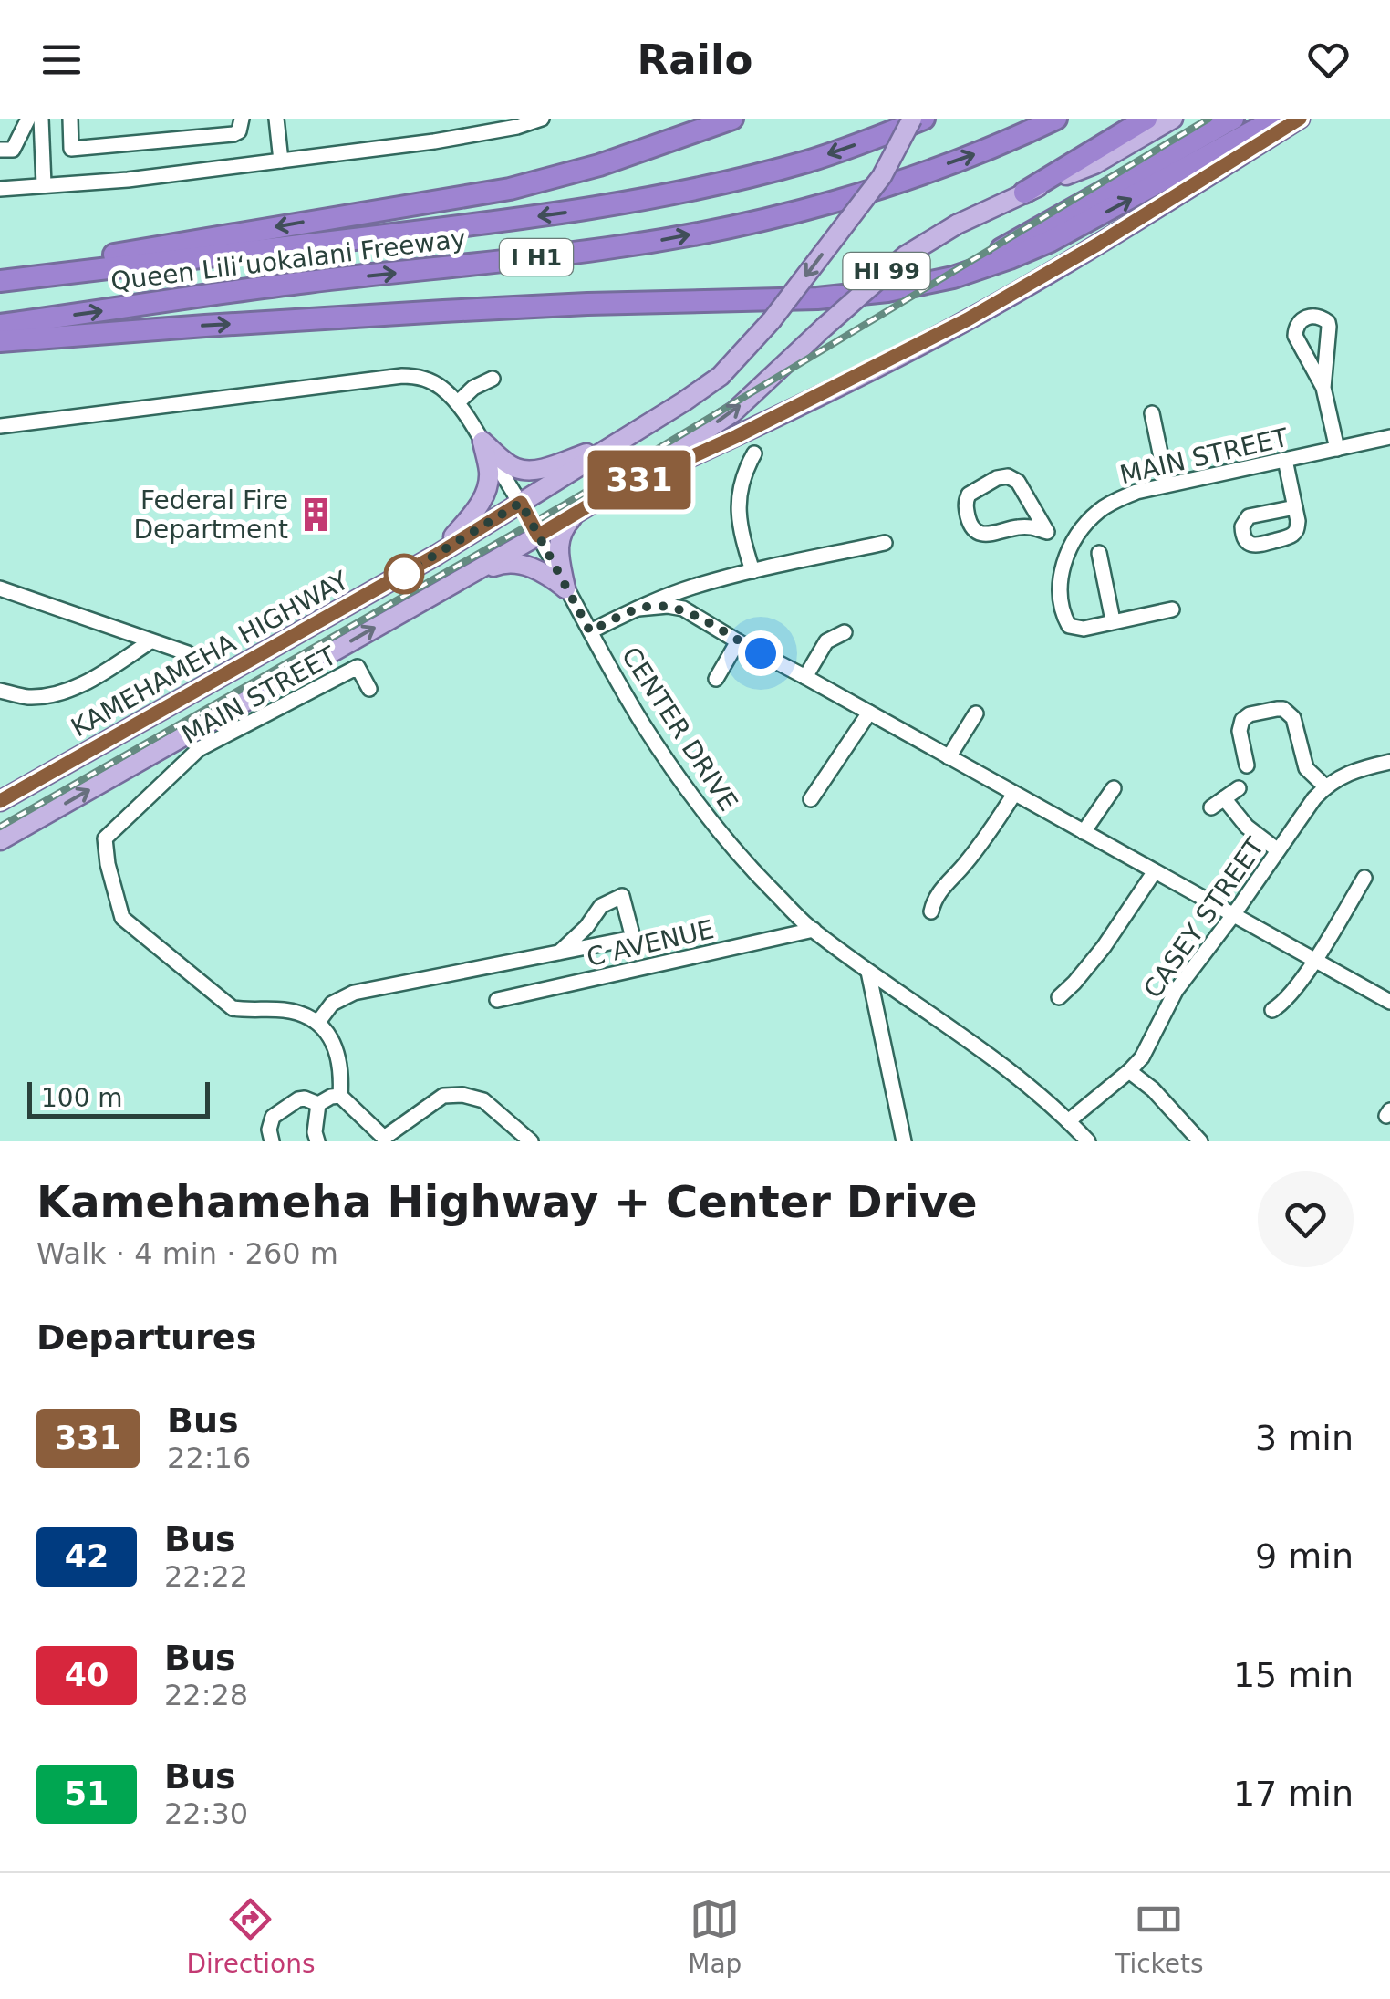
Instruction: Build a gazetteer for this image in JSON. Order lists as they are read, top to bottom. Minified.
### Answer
{"streets":{"highway":["I H1","Queen Liliʻuokalani Freeway"],"main road":["HI 99","KAMEHAMEHA HIGHWAY"],"street":["MAIN STREET","CENTER DRIVE","CASEY STREET","C AVENUE"]},"crossings":[["Queen Liliʻuokalani Freeway","KAMEHAMEHA HIGHWAY"],["HI 99","CENTER DRIVE"],["MAIN STREET","C AVENUE"],["KAMEHAMEHA HIGHWAY","CENTER DRIVE"],["CENTER DRIVE","CASEY STREET"],["CENTER DRIVE","C AVENUE"]],"places":{"building":["Federal Fire Department"]},"lines":["bus line 331"],"scale_bar":"100 m","page":{"header":"Railo","on_map":"331","scale":"100 m","heading":[["Kamehameha Highway + Center Drive","Walk · 4 min · 260 m"],"Departures"],"list":[{"mark":"331","name":"Bus","note":"22:16","value":"3 min"},{"mark":"42","name":"Bus","note":"22:22","value":"9 min"},{"mark":"40","name":"Bus","note":"22:28","value":"15 min"},{"mark":"51","name":"Bus","note":"22:30","value":"17 min"}],"tabs":["Directions","Map","Tickets"]}}
